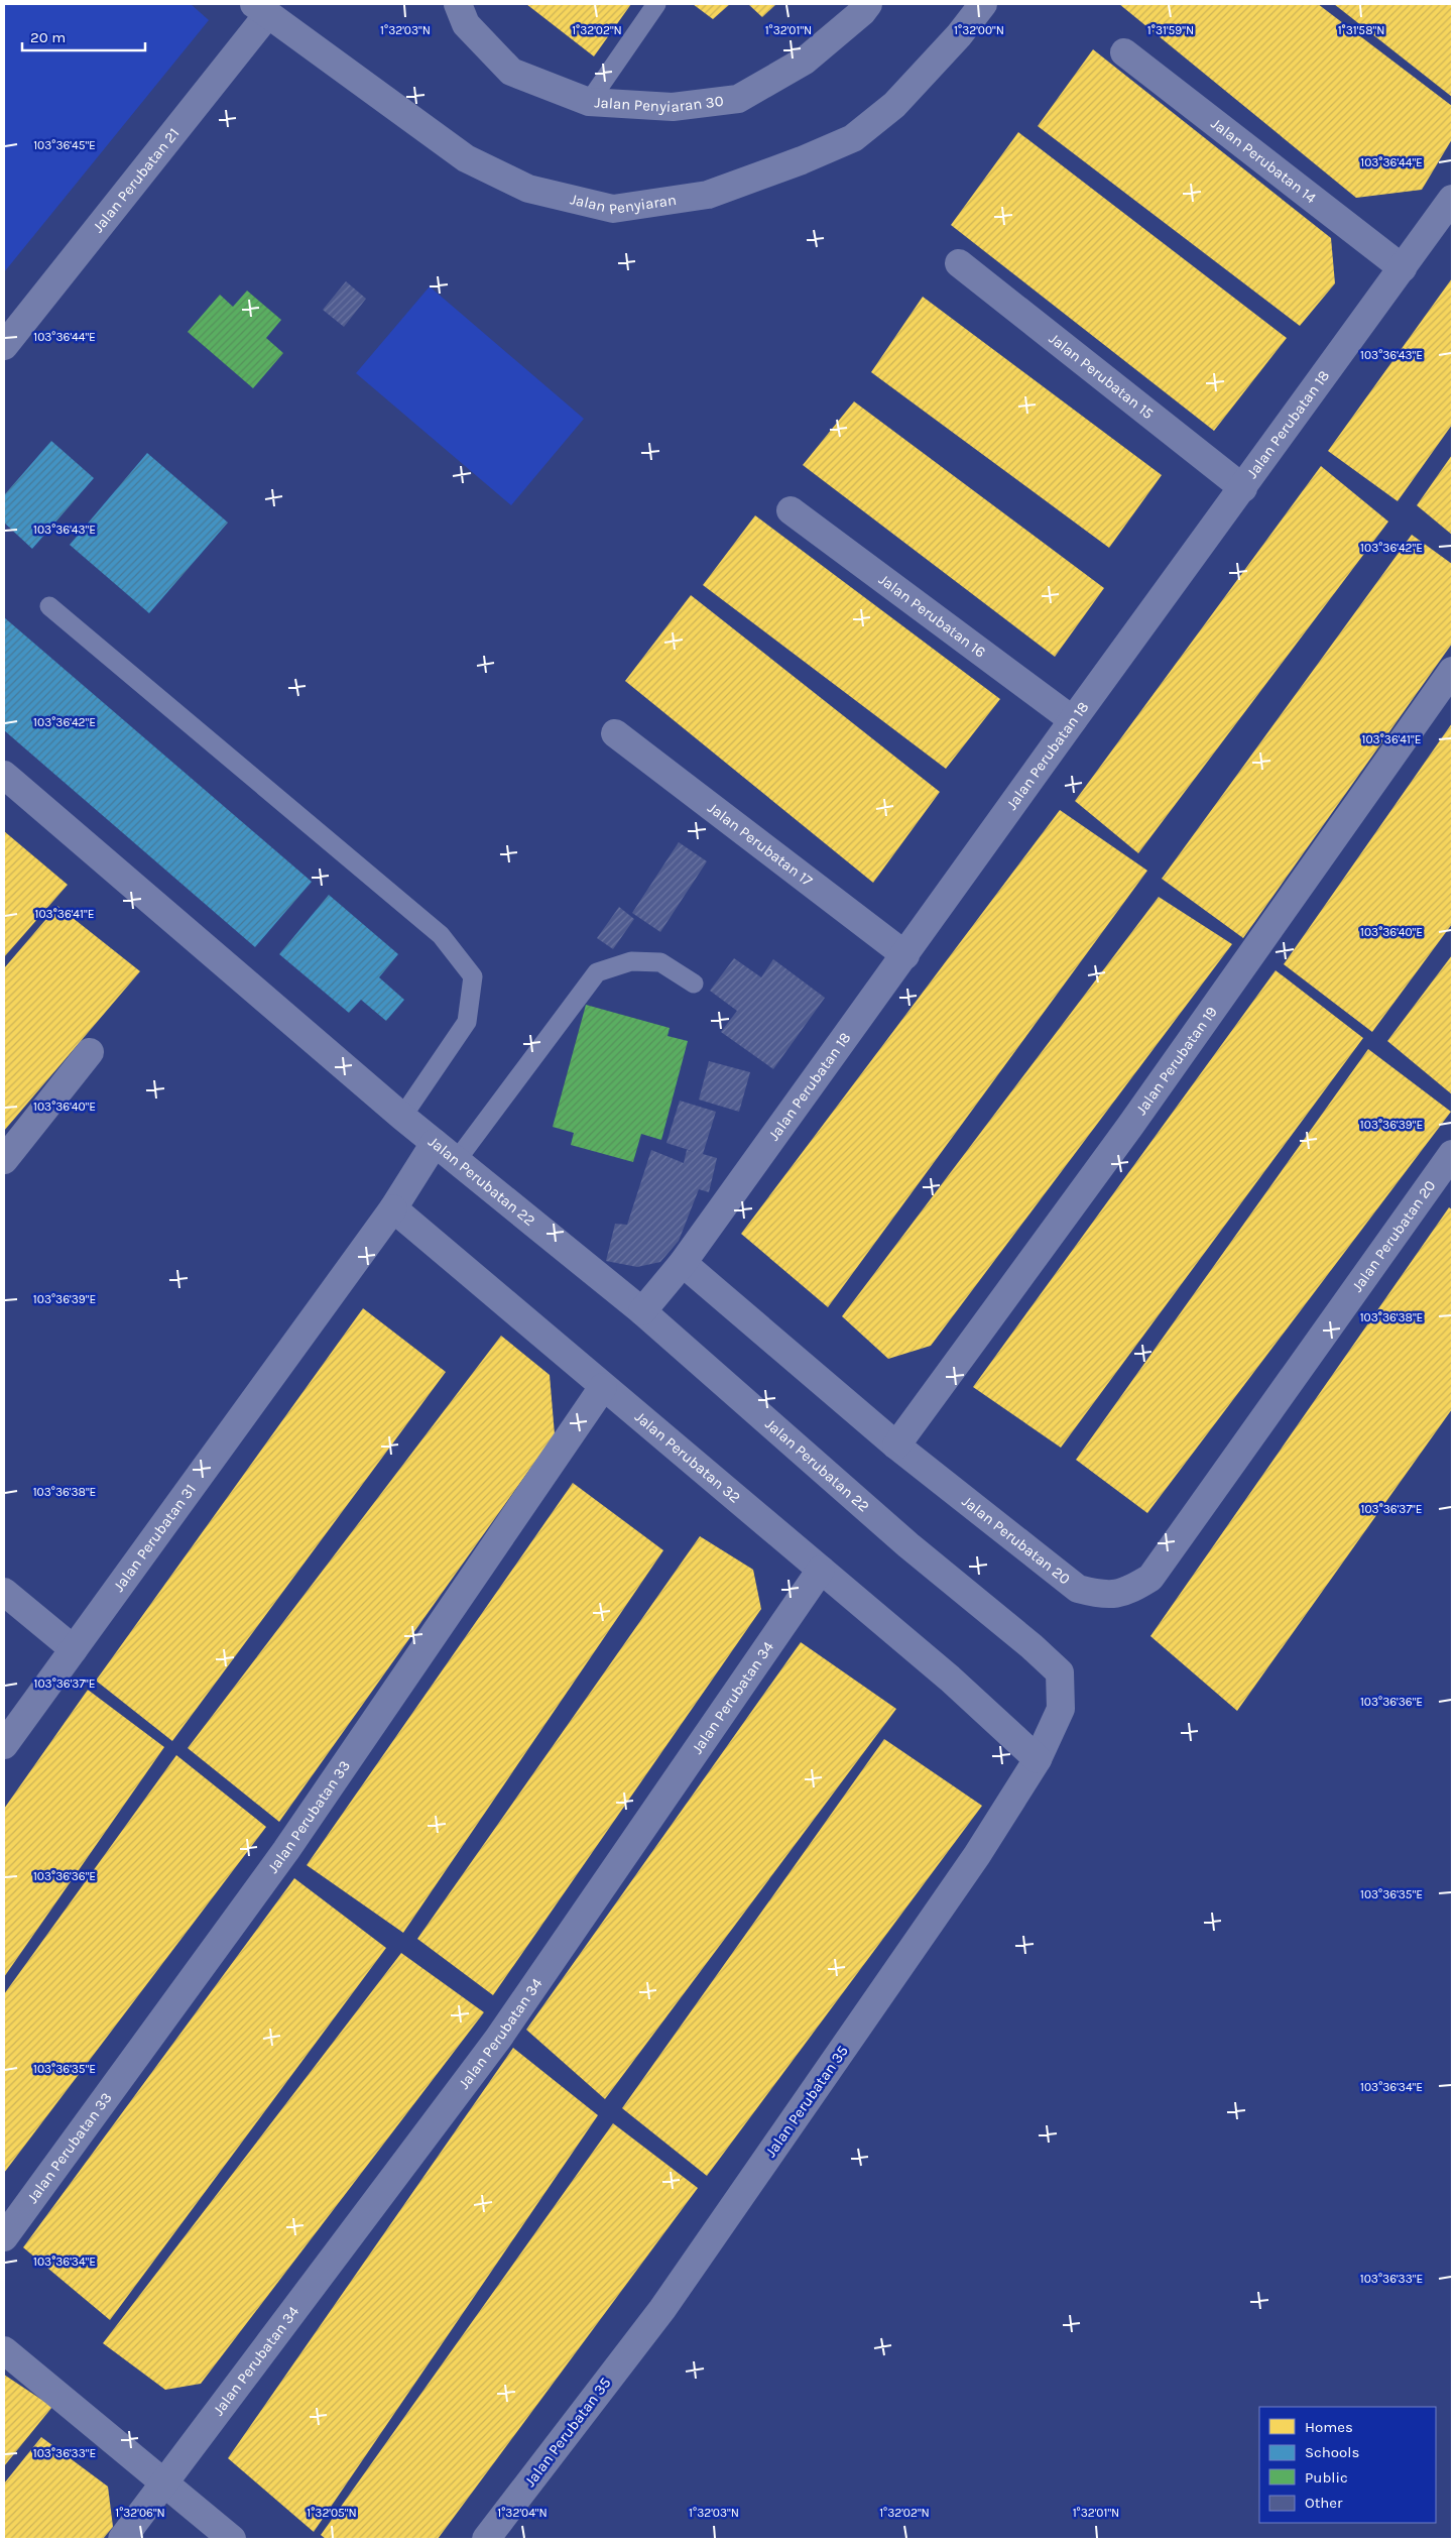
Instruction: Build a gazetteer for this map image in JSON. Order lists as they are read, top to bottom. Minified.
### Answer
{"streets":{"street":["Jalan Penyiaran 30","Jalan Perubatan 14","Jalan Perubatan 21","Jalan Penyiaran","Jalan Perubatan 15","Jalan Perubatan 18","Jalan Perubatan 16","Jalan Perubatan 17","Jalan Perubatan 19","Jalan Perubatan 22","Jalan Perubatan 20","Jalan Perubatan 32","Jalan Perubatan 31","Jalan Perubatan 34","Jalan Perubatan 33","Jalan Perubatan 35"]},"crossings":[["Jalan Perubatan 14","Jalan Perubatan 18"],["Jalan Perubatan 21","Jalan Penyiaran"],["Jalan Perubatan 15","Jalan Perubatan 18"],["Jalan Perubatan 18","Jalan Perubatan 16"],["Jalan Perubatan 18","Jalan Perubatan 17"],["Jalan Perubatan 18","Jalan Perubatan 22"],["Jalan Perubatan 18","Jalan Perubatan 20"],["Jalan Perubatan 19","Jalan Perubatan 20"],["Jalan Perubatan 22","Jalan Perubatan 35"],["Jalan Perubatan 32","Jalan Perubatan 31"],["Jalan Perubatan 32","Jalan Perubatan 34"],["Jalan Perubatan 32","Jalan Perubatan 33"],["Jalan Perubatan 32","Jalan Perubatan 35"]],"legend":["Homes","Schools","Public","Other"],"scale_bar":"20 m","coordinates":["1°32'03\"N","1°32'02\"N","1°32'01\"N","1°32'00\"N","1°31'59\"N","1°31'58\"N","103°36'45\"E","103°36'44\"E","103°36'43\"E","103°36'42\"E","103°36'41\"E","103°36'40\"E","103°36'39\"E","103°36'38\"E","103°36'37\"E","103°36'36\"E","103°36'35\"E","103°36'34\"E","103°36'33\"E","1°32'06\"N","1°32'05\"N","1°32'04\"N"]}
